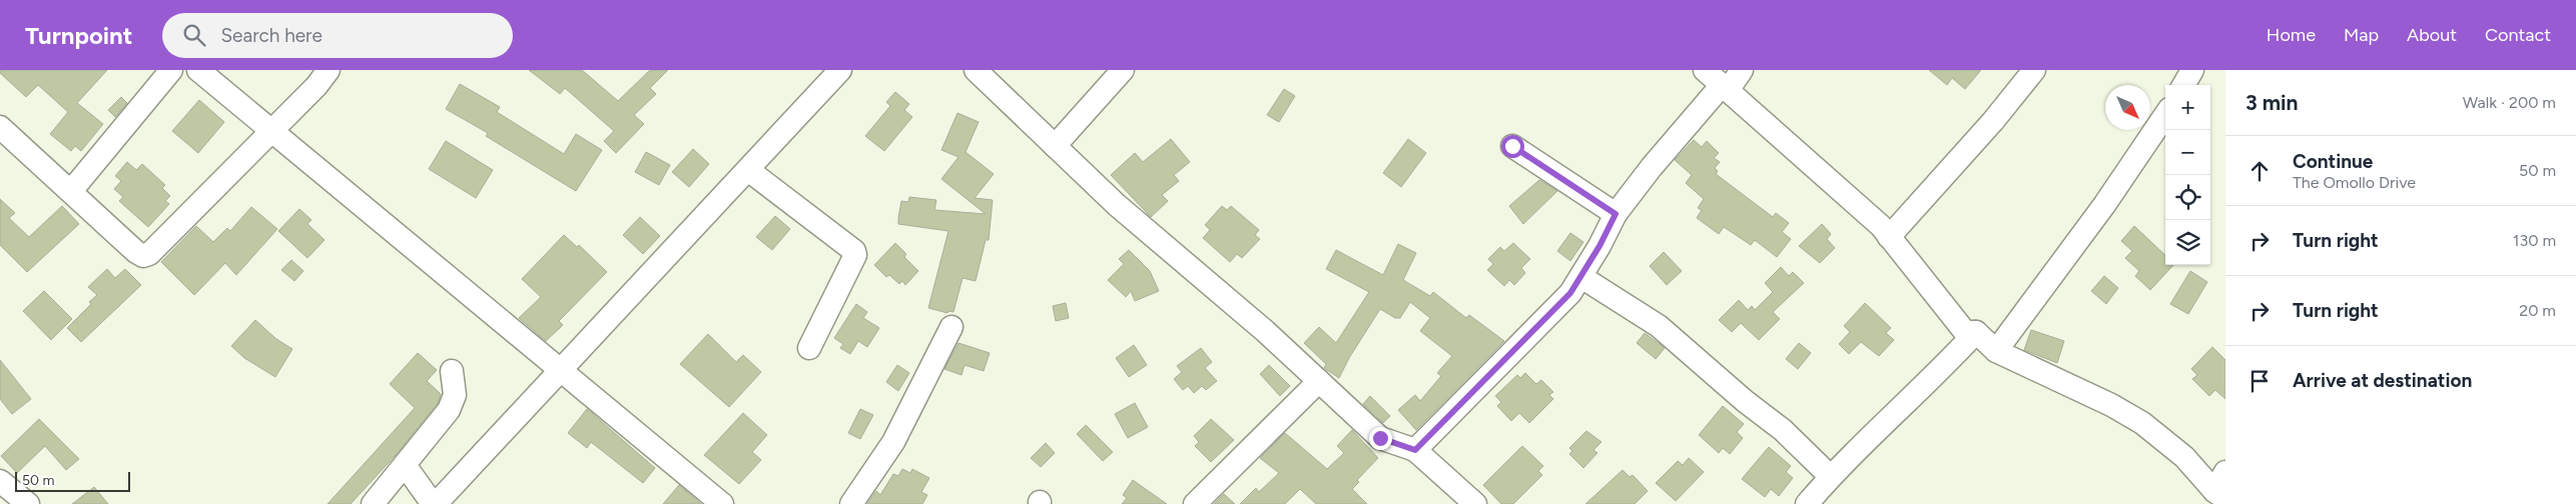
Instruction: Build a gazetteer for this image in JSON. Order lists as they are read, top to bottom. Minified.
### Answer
{"scale_bar":"50 m","north":"bottom right","page":{"header":"Turnpoint","search":"Search here","nav":["Home","Map","About","Contact"],"heading":["3 min","Walk · 200 m"],"map_buttons":["+","−"],"list":[["Continue","The Omollo Drive","50 m"],["Turn right","130 m"],["Turn right","20 m"],"Arrive at destination"],"scale":"50 m"}}
